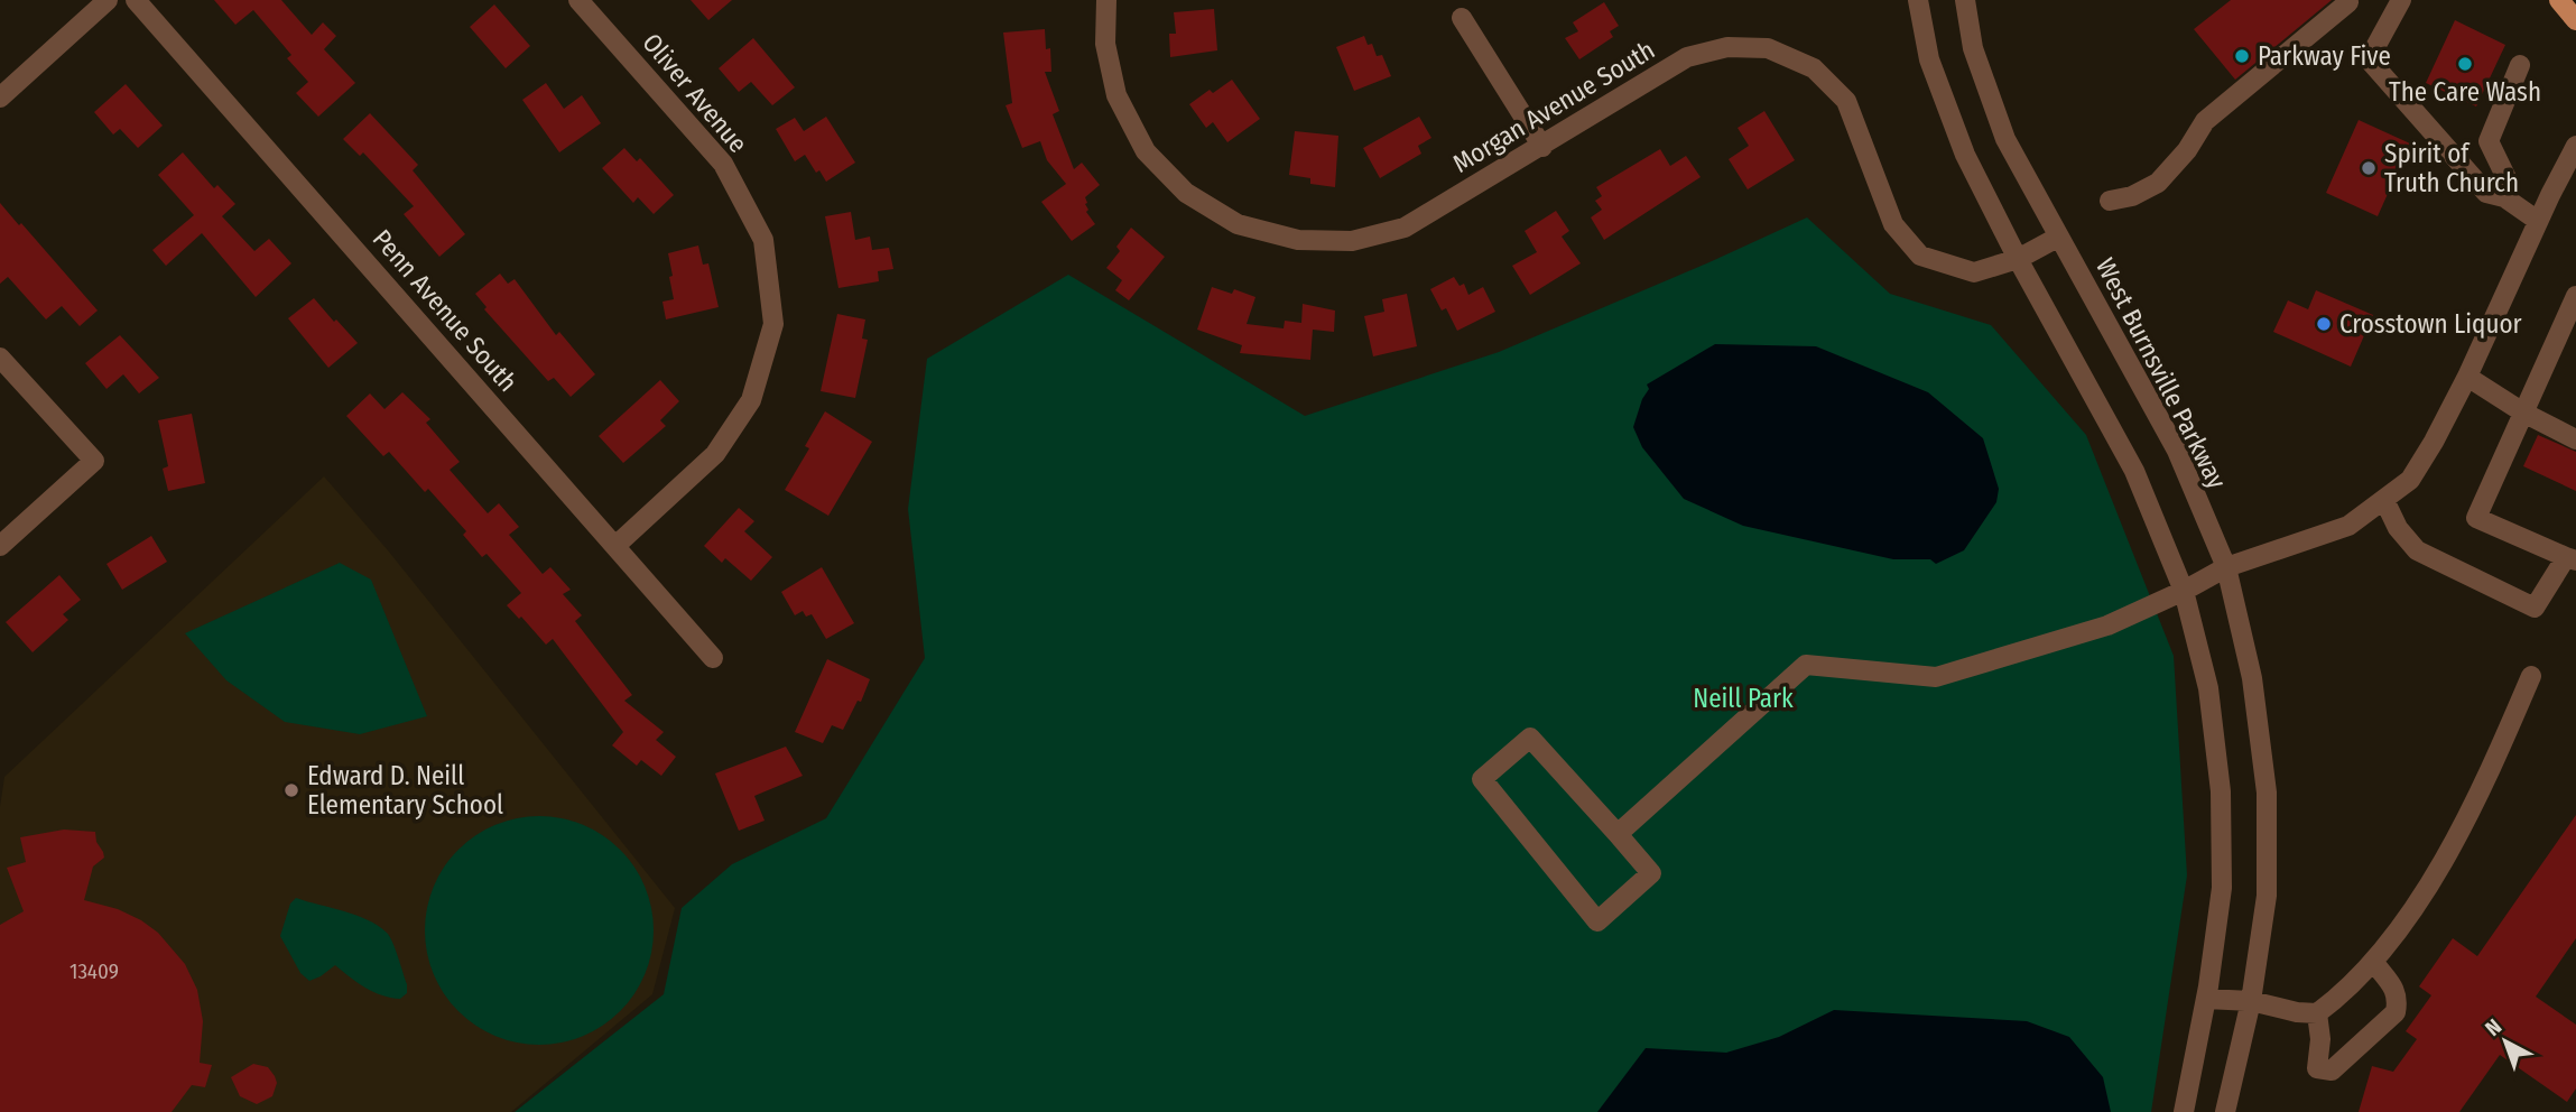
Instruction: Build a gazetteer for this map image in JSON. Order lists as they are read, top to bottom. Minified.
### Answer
{"streets":{"street":["Oliver Avenue","Morgan Avenue South","Penn Avenue South","West Burnsville Parkway"]},"crossings":[["Oliver Avenue","Penn Avenue South"],["Morgan Avenue South","West Burnsville Parkway"]],"parks":["Neill Park"],"places":["Parkway Five","The Care Wash","Spirit of Truth Church","Crosstown Liquor","Edward D. Neill Elementary School"],"house_numbers":["13409"],"north":"top left"}
